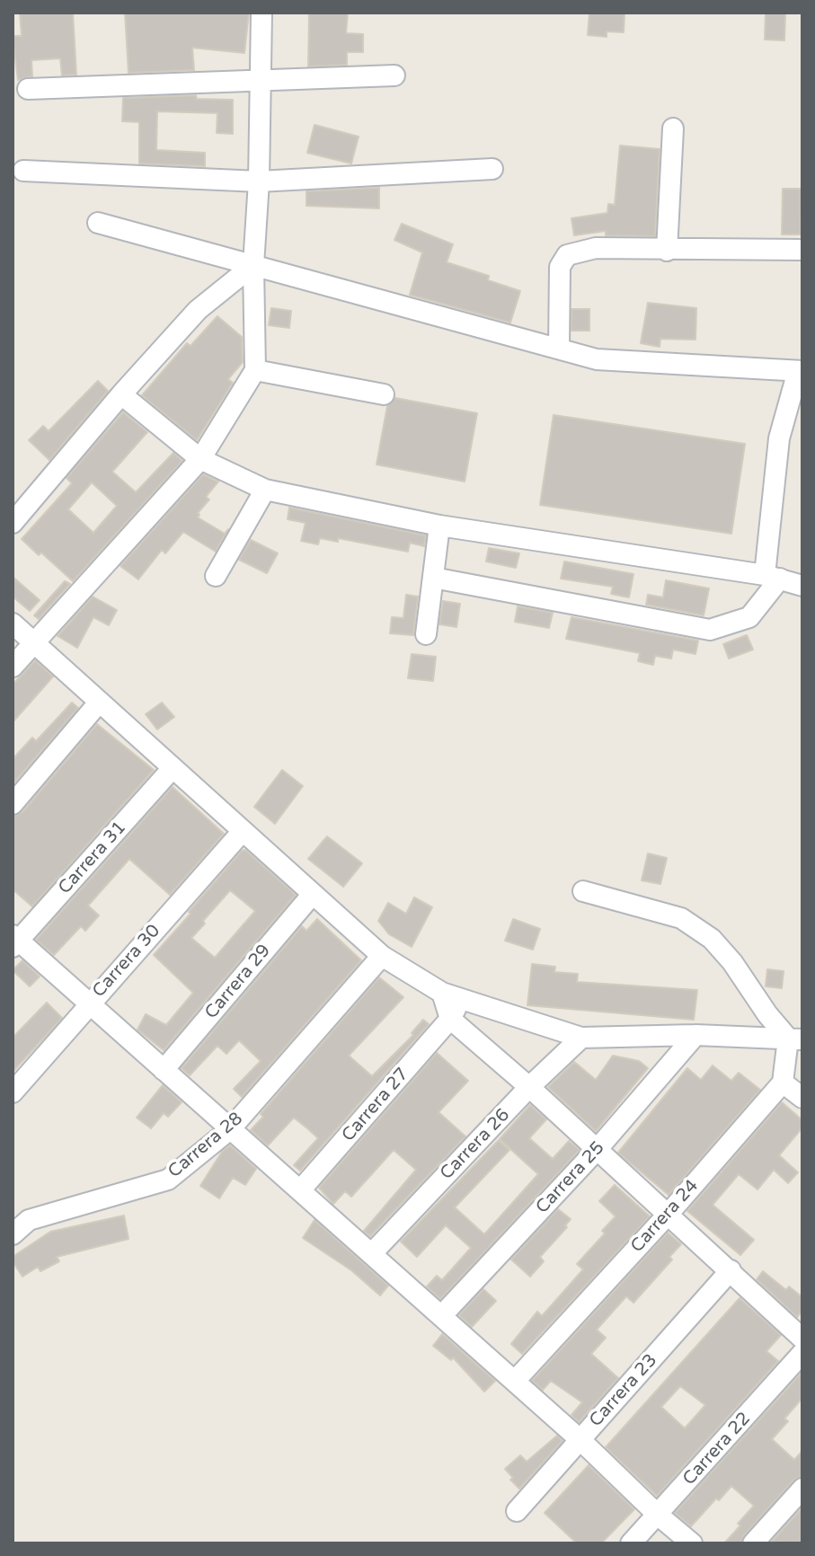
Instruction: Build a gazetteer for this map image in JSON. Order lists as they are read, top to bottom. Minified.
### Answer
{"streets":{"street":["Carrera 31","Carrera 30","Carrera 29","Carrera 27","Carrera 26","Carrera 28","Carrera 25","Carrera 24","Carrera 23","Carrera 22"]}}
